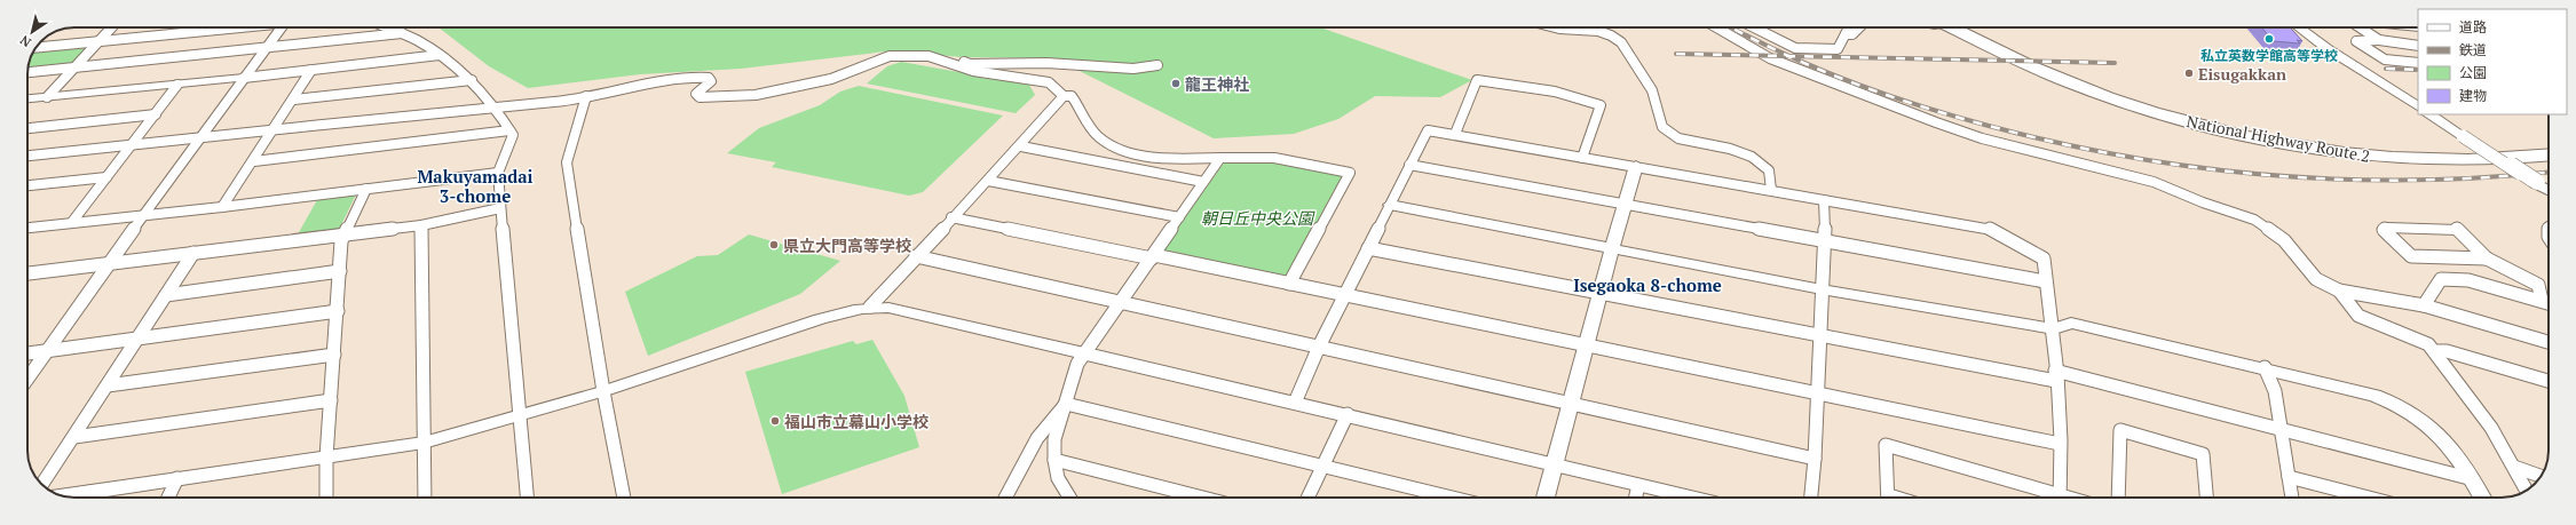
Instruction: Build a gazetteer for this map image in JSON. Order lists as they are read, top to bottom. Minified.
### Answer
{"streets":{"highway":["National Highway Route 2"]},"districts":["Makuyamadai 3-chome","Isegaoka 8-chome"],"parks":["朝日丘中央公園"],"places":["私立英数学館高等学校","Eisugakkan","龍王神社","県立大門高等学校","福山市立幕山小学校"],"legend":["道路","鉄道","公園","建物"],"north":"bottom left"}
